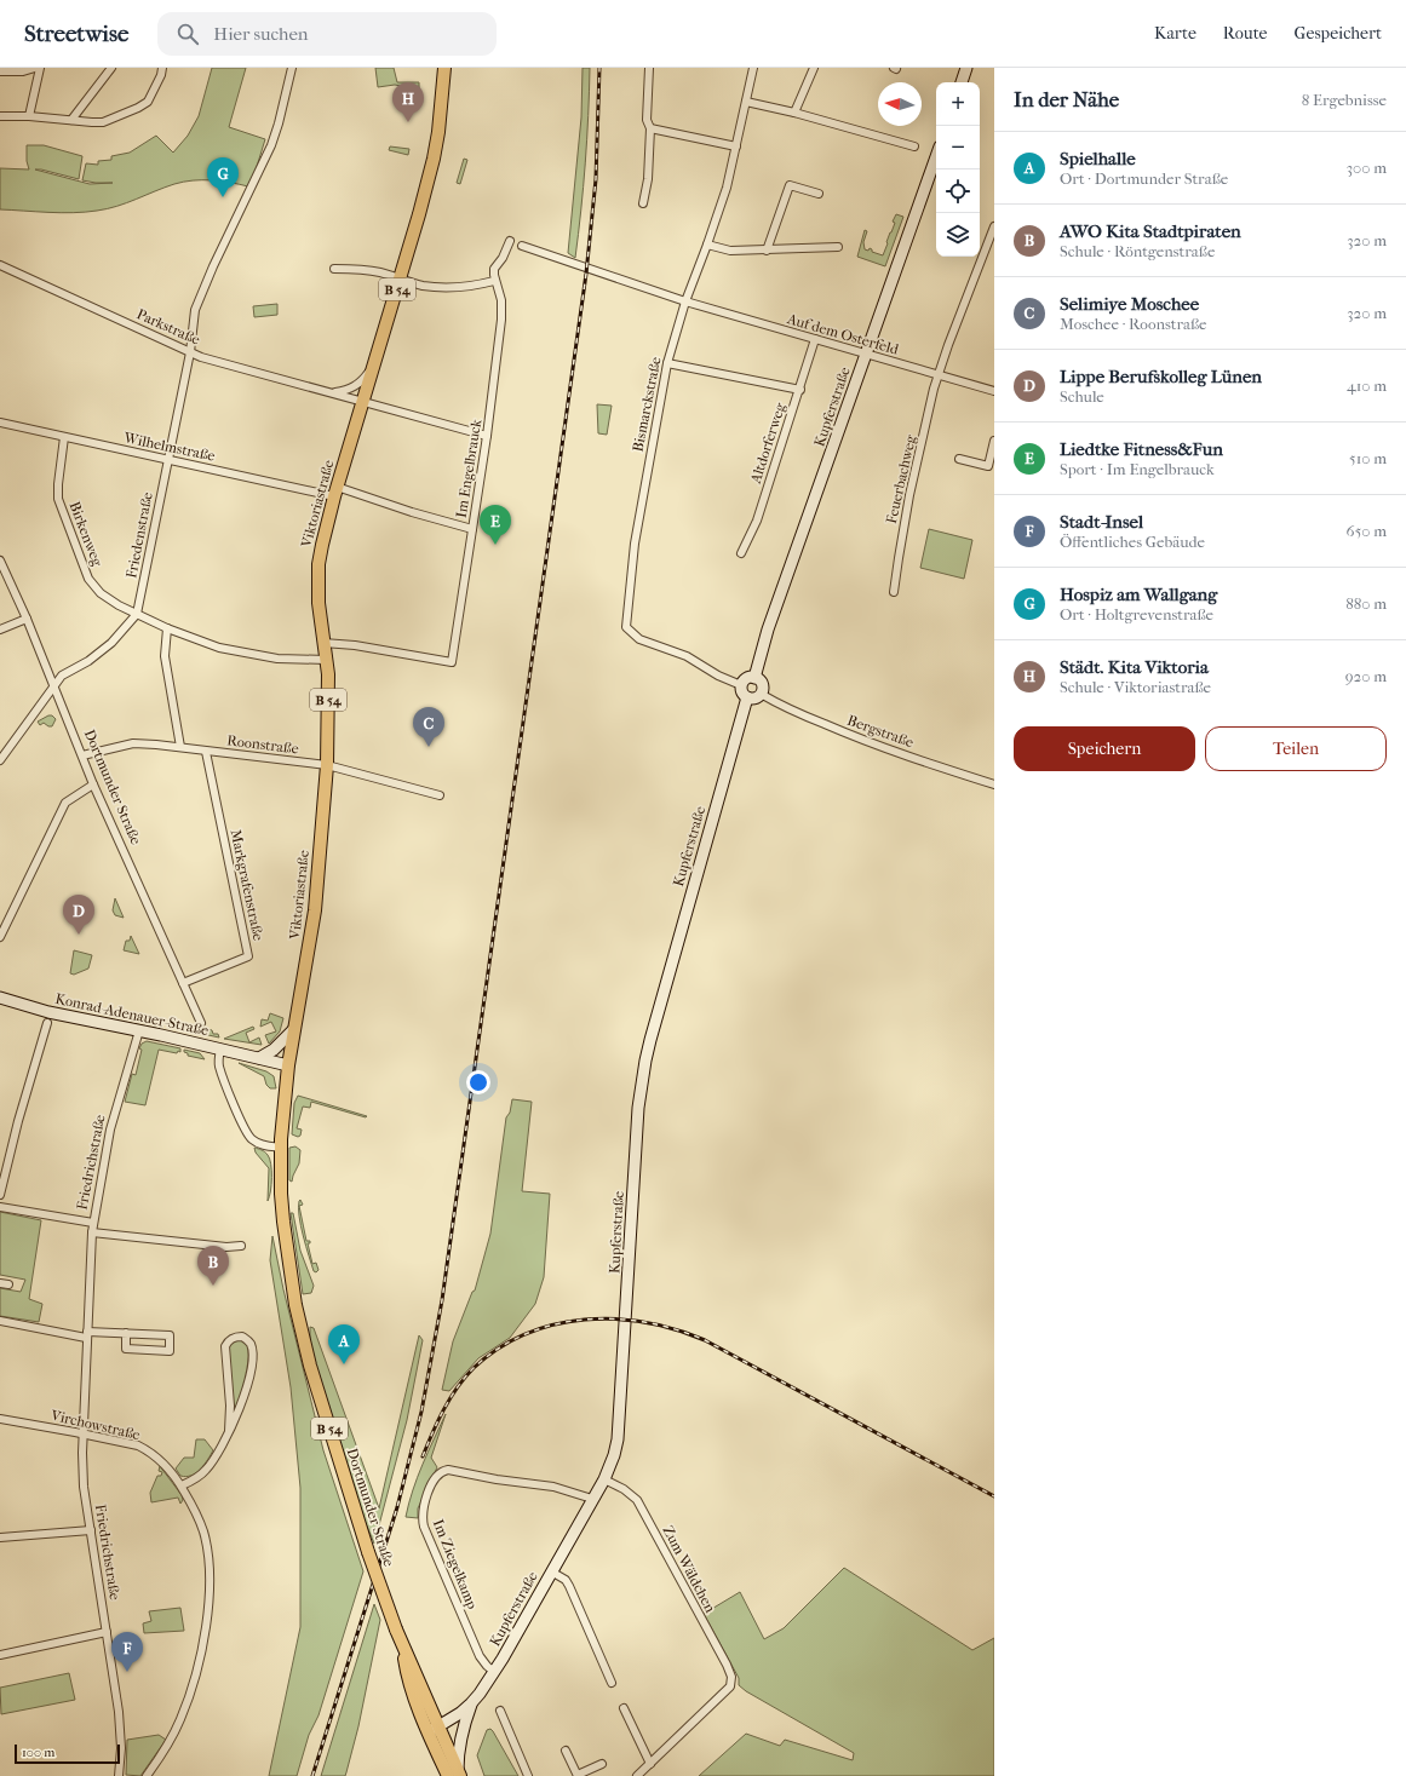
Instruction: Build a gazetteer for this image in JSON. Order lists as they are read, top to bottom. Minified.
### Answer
{"streets":{"main road":["B 54","Viktoriastraße","Dortmunder Straße"],"street":["Parkstraße","Auf dem Osterfeld","Bismarckstraße","Kupferstraße","Altdorferweg","Wilhelmstraße","Im Engelbrauck","Feuerbachweg","Birkenweg","Friedenstraße","Bergstraße","Roonstraße","Markgrafenstraße","Konrad-Adenauer-Straße","Friedrichstraße","Virchowstraße","Im Ziegelkamp","Zum Wäldchen"]},"crossings":[["Parkstraße","Im Engelbrauck"],["Parkstraße","Viktoriastraße"],["Parkstraße","Friedenstraße"],["Auf dem Osterfeld","Bismarckstraße"],["Auf dem Osterfeld","Kupferstraße"],["Auf dem Osterfeld","Altdorferweg"],["Auf dem Osterfeld","Feuerbachweg"],["Bismarckstraße","Kupferstraße"],["Bismarckstraße","Bergstraße"],["Kupferstraße","Bergstraße"],["Kupferstraße","Dortmunder Straße"],["Kupferstraße","Im Ziegelkamp"],["Kupferstraße","Zum Wäldchen"],["Wilhelmstraße","Im Engelbrauck"],["Wilhelmstraße","Viktoriastraße"],["Wilhelmstraße","Birkenweg"],["Wilhelmstraße","Friedenstraße"],["Im Engelbrauck","Viktoriastraße"],["Viktoriastraße","Birkenweg"],["Viktoriastraße","Roonstraße"],["Viktoriastraße","Dortmunder Straße"],["Viktoriastraße","Konrad-Adenauer-Straße"],["Birkenweg","Friedenstraße"],["Friedenstraße","Dortmunder Straße"],["Roonstraße","Dortmunder Straße"],["Roonstraße","Markgrafenstraße"],["Dortmunder Straße","Markgrafenstraße"],["Dortmunder Straße","Konrad-Adenauer-Straße"],["Konrad-Adenauer-Straße","Friedrichstraße"],["Friedrichstraße","Virchowstraße"]],"scale_bar":"100 m","north":"left","page":{"header":"Streetwise","search":"Hier suchen","nav":["Karte","Route","Gespeichert"],"heading":["In der Nähe","8 Ergebnisse"],"map_buttons":["+","−"],"pins":["H","G","E","C","D","B","A","F"],"list":[{"mark":"A","name":"Spielhalle","note":"Ort · Dortmunder Straße","value":"300 m"},{"mark":"B","name":"AWO Kita Stadtpiraten","note":"Schule · Röntgenstraße","value":"320 m"},{"mark":"C","name":"Selimiye Moschee","note":"Moschee · Roonstraße","value":"320 m"},{"mark":"D","name":"Lippe Berufskolleg Lünen","note":"Schule","value":"410 m"},{"mark":"E","name":"Liedtke Fitness&Fun","note":"Sport · Im Engelbrauck","value":"510 m"},{"mark":"F","name":"Stadt-Insel","note":"Öffentliches Gebäude","value":"650 m"},{"mark":"G","name":"Hospiz am Wallgang","note":"Ort · Holtgrevenstraße","value":"880 m"},{"mark":"H","name":"Städt. Kita Viktoria","note":"Schule · Viktoriastraße","value":"920 m"}],"buttons":["Speichern","Teilen"],"scale":"100 m"}}
